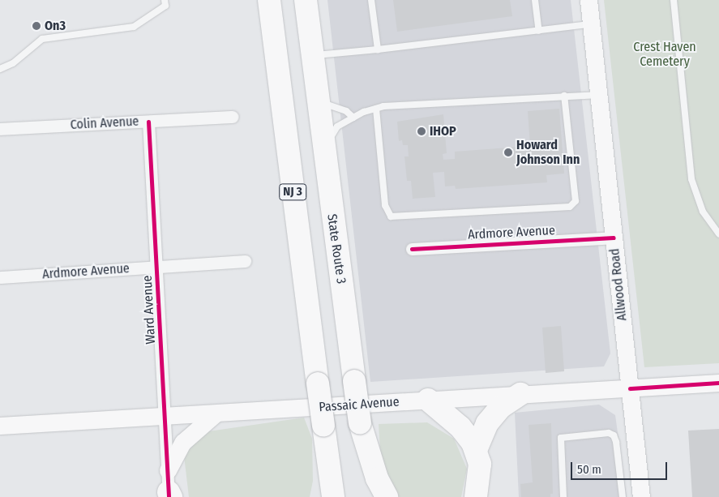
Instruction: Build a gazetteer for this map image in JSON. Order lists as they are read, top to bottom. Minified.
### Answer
{"streets":{"highway":["NJ 3","State Route 3"],"main road":["Allwood Road","Passaic Avenue"],"street":["Colin Avenue","Ardmore Avenue","Ward Avenue"]},"crossings":[["Colin Avenue","Ward Avenue"],["Ardmore Avenue","Allwood Road"],["Ardmore Avenue","Ward Avenue"],["Allwood Road","Passaic Avenue"],["Ward Avenue","Passaic Avenue"]],"parks":["Crest Haven Cemetery"],"places":["On3","IHOP","Howard Johnson Inn"],"scale_bar":"50 m"}
